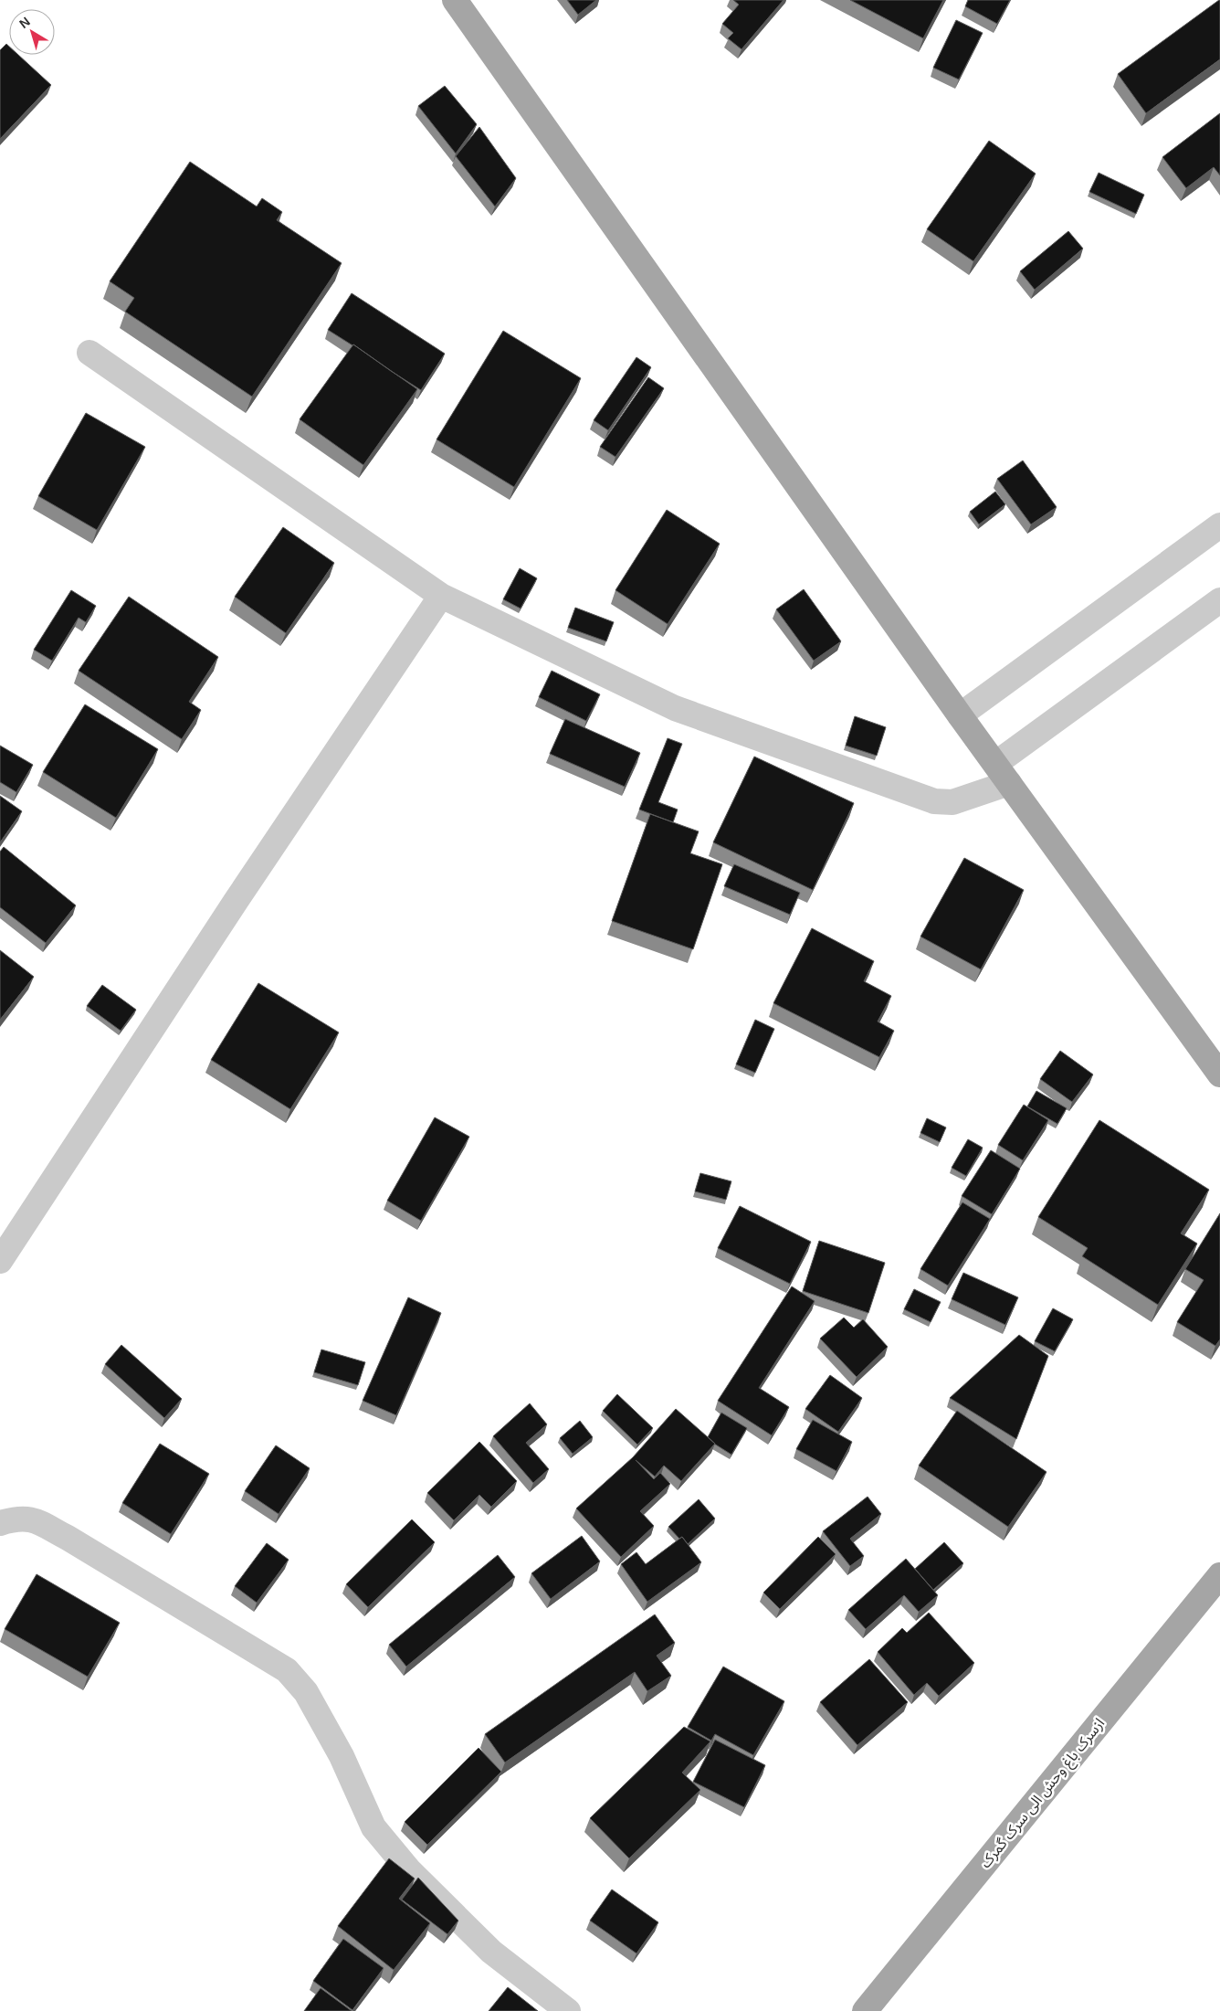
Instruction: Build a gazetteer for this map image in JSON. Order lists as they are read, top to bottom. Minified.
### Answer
{"streets":{"main road":["ازسرک باغ وحش الی سرک گمرک"]},"north":"top left"}
